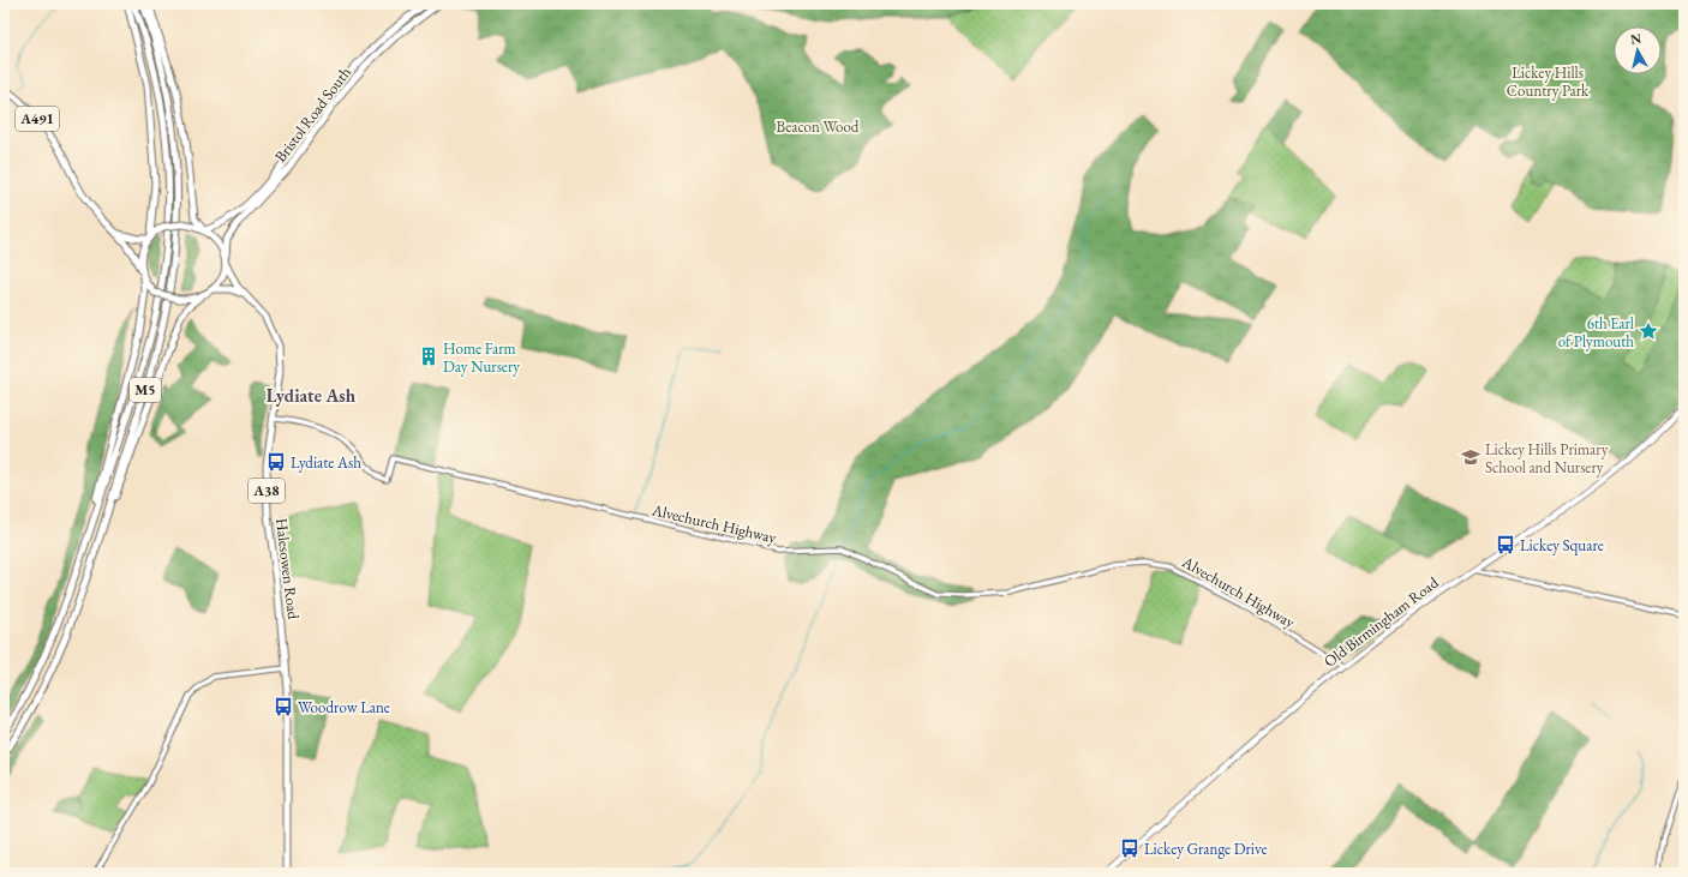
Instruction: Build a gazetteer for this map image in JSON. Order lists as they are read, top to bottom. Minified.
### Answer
{"streets":{"highway":["Bristol Road South","A491","M5","A38","Halesowen Road"],"main road":["Old Birmingham Road"],"street":["Alvechurch Highway"]},"crossings":[["Bristol Road South","A491"],["Bristol Road South","Halesowen Road"],["A491","Halesowen Road"],["Alvechurch Highway","Halesowen Road"],["Alvechurch Highway","Old Birmingham Road"]],"districts":["Lydiate Ash"],"parks":["Lickey Hills Country Park","Beacon Wood"],"places":{"place":["6th Earl of Plymouth"],"building":["Home Farm Day Nursery"],"school or university":["Lickey Hills Primary School and Nursery"],"bus stop":["Lydiate Ash","Lickey Square","Woodrow Lane","Lickey Grange Drive"]},"north":"top"}
